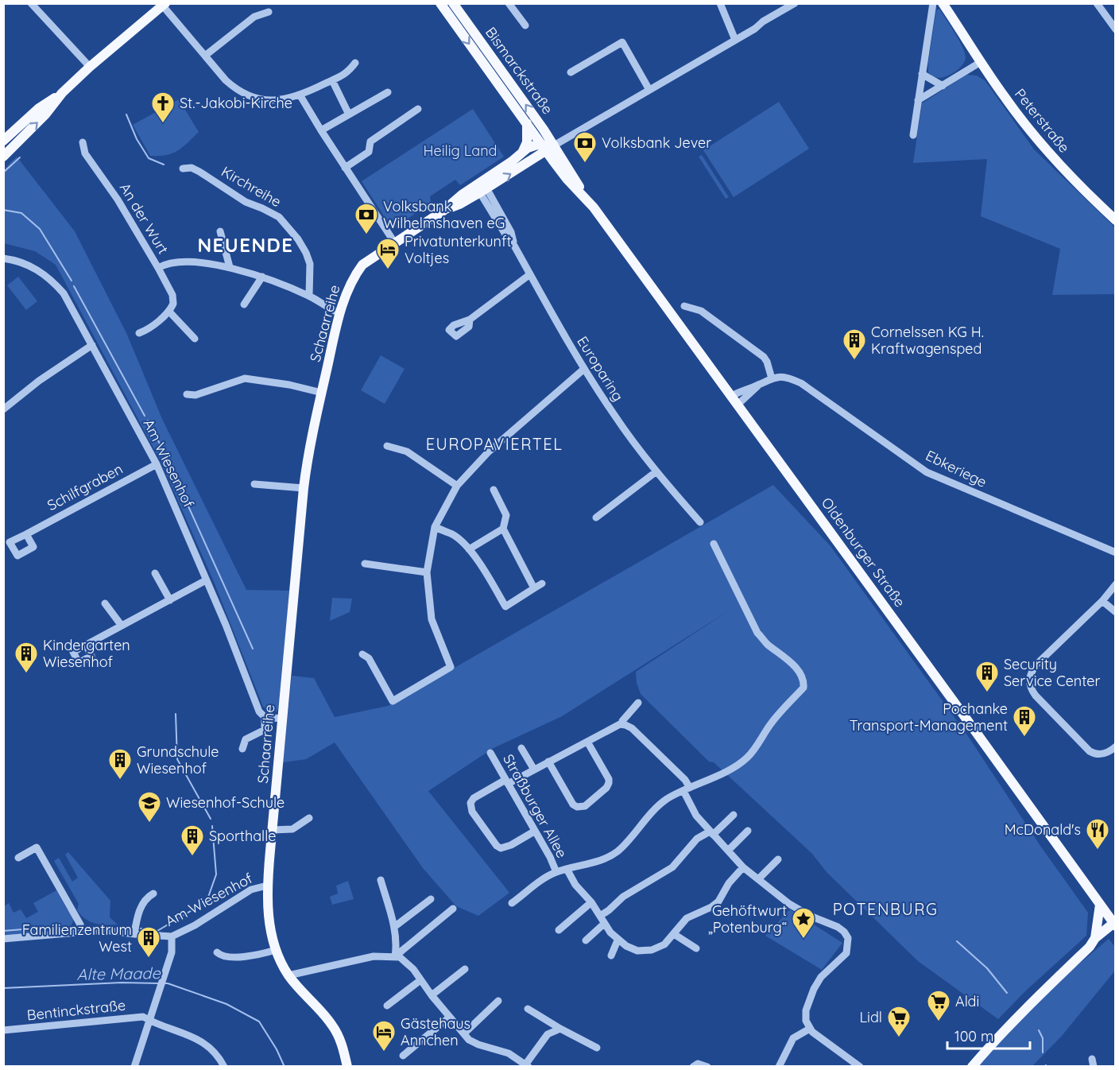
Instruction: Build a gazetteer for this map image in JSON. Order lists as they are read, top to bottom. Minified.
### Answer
{"streets":{"main road":["Bismarckstraße","Peterstraße","Schaarreihe","Oldenburger Straße"],"street":["Kirchreihe","An der Wurt","Europaring","Am Wiesenhof","Ebkeriege","Schilfgraben","Straßburger Allee","Bentinckstraße"]},"crossings":[["Bismarckstraße","Schaarreihe"],["Bismarckstraße","Oldenburger Straße"],["Schaarreihe","Europaring"],["Schaarreihe","Am Wiesenhof"],["Schaarreihe","Oldenburger Straße"],["Am Wiesenhof","Schilfgraben"]],"districts":["NEUENDE","EUROPAVIERTEL","POTENBURG"],"water":["Alte Maade"],"parks":["Heilig Land"],"places":{"church":["St.-Jakobi-Kirche"],"bank":["Volksbank Jever","Volksbank Wilhelmshaven eG"],"hotel":["Privatunterkunft Voltjes","Gästehaus Annchen"],"building":["Cornelssen KG H. Kraftwagensped","Kindergarten Wiesenhof","Security Service Center","Pochanke Transport-Management","Grundschule Wiesenhof","Sporthalle","Familienzentrum West"],"school or university":["Wiesenhof-Schule"],"restaurant":["McDonald's"],"place":["Gehöftwurt „Potenburg“"],"supermarket":["Aldi","Lidl"]},"scale_bar":"100 m"}
